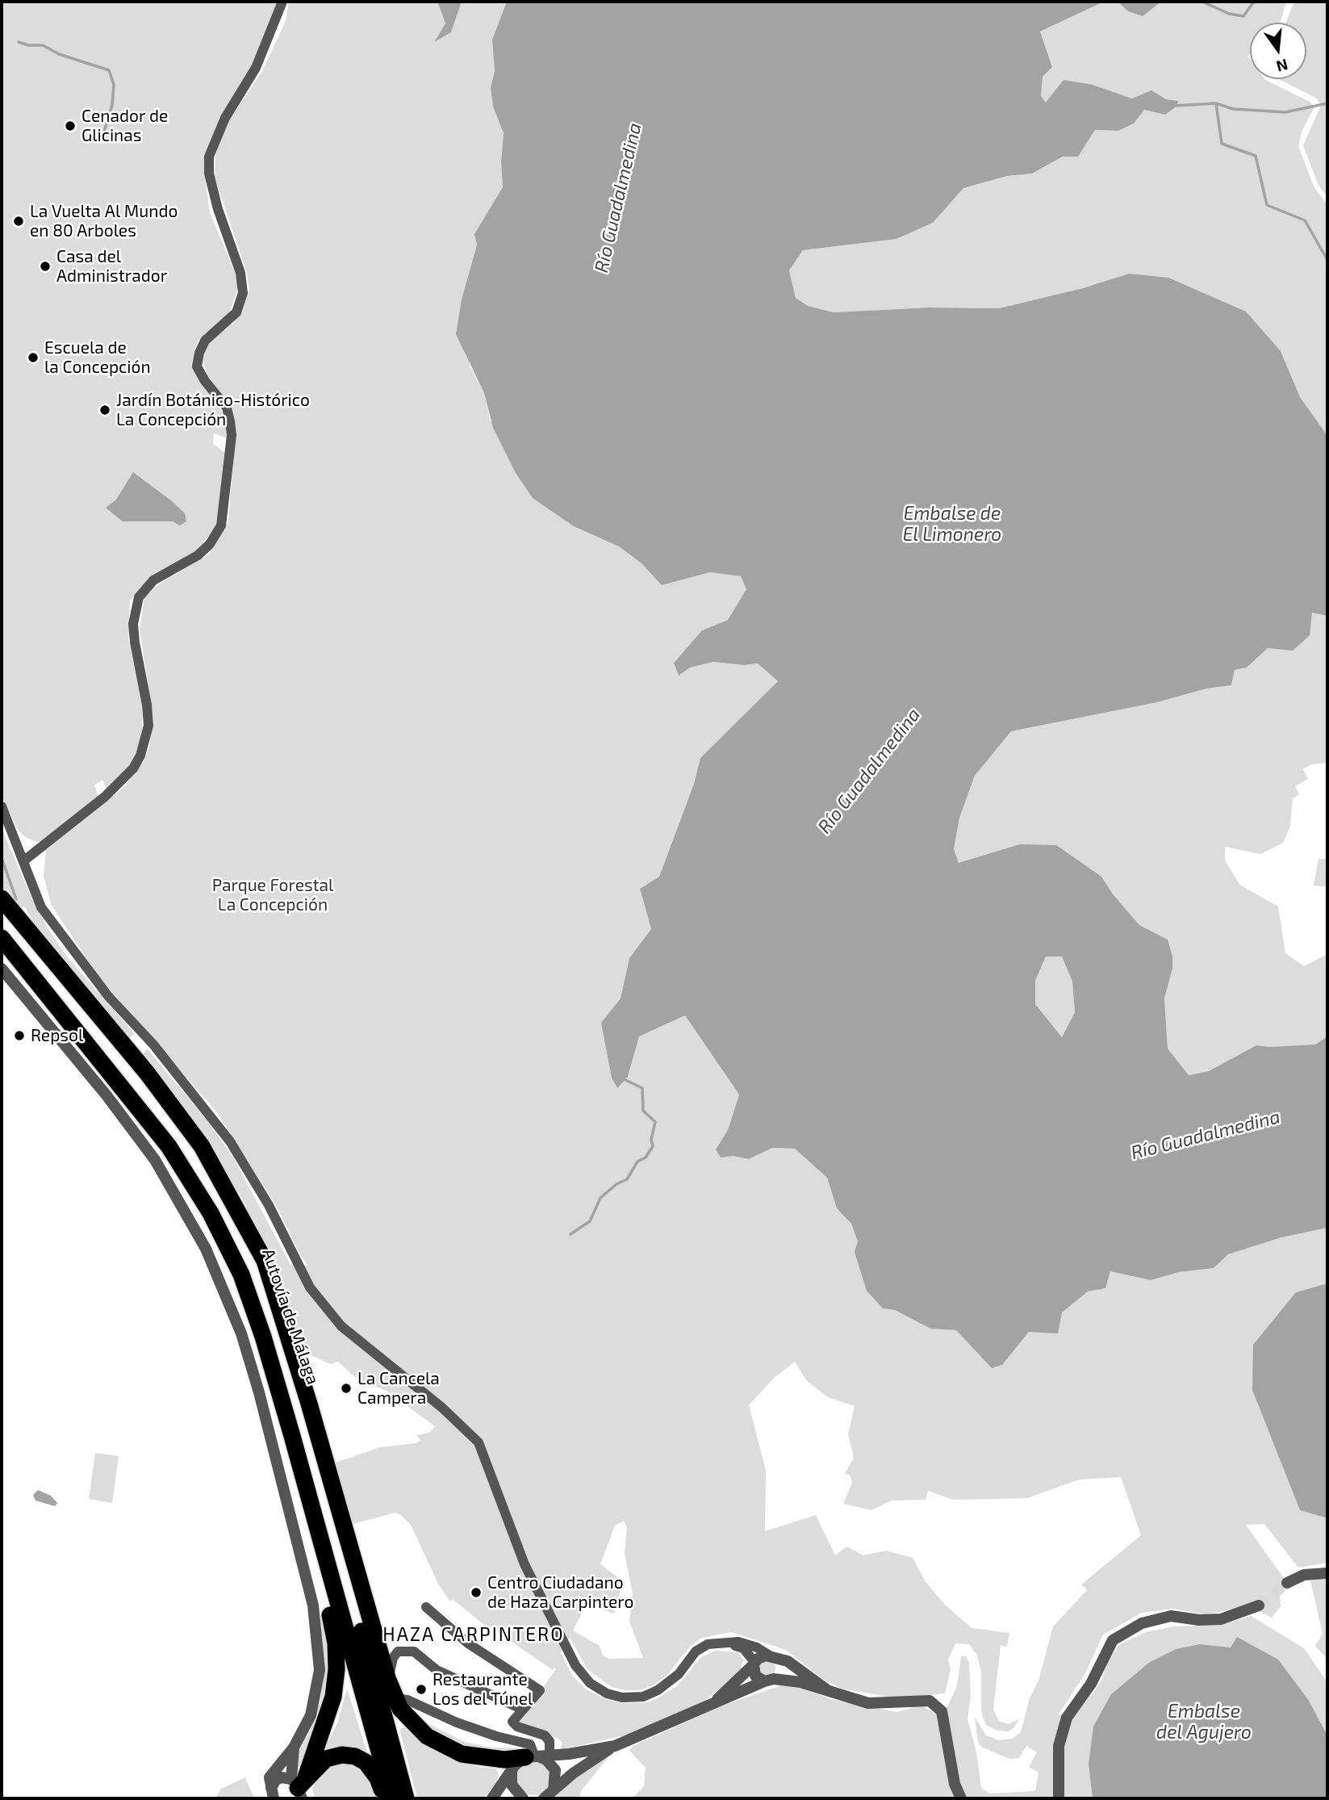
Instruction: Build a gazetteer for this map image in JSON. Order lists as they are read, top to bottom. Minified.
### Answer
{"streets":{"highway":["Autovía de Málaga"]},"districts":["HAZA CARPINTERO"],"water":["Río Guadalmedina","Embalse de El Limonero","Embalse del Agujero"],"parks":["Parque Forestal La Concepción"],"places":["Cenador de Glicinas","La Vuelta Al Mundo en 80 Arboles","Casa del Administrador","Escuela de la Concepción","Jardín Botánico-Histórico La Concepción","Repsol","La Cancela Campera","Centro Ciudadano de Haza Carpintero","Restaurante Los del Túnel"],"north":"bottom"}
